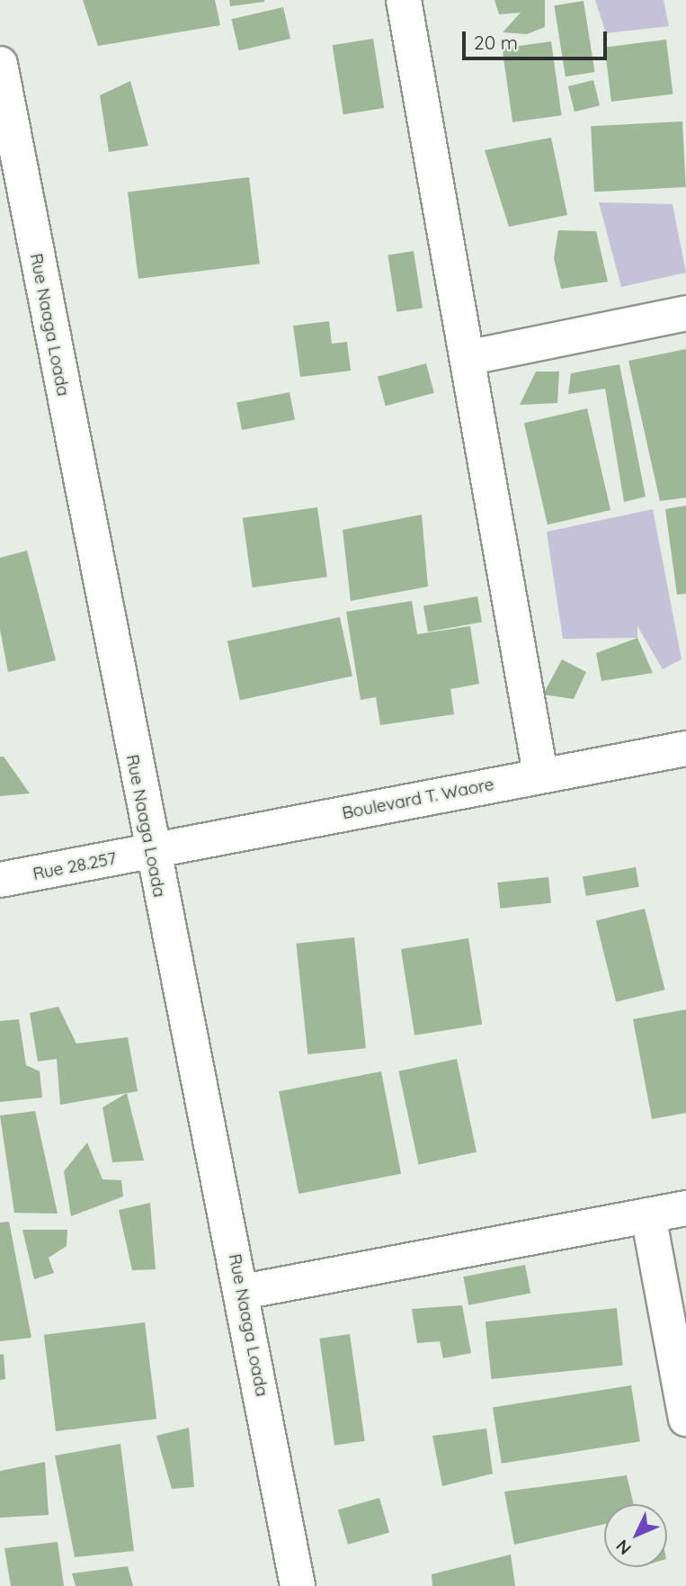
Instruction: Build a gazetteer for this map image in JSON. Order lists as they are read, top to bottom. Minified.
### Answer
{"streets":{"street":["Rue Naaga Loada","Boulevard T. Waore","Rue 28.257"]},"crossings":[["Rue Naaga Loada","Boulevard T. Waore"],["Rue Naaga Loada","Rue 28.257"],["Boulevard T. Waore","Rue 28.257"]],"scale_bar":"20 m","north":"bottom left"}
